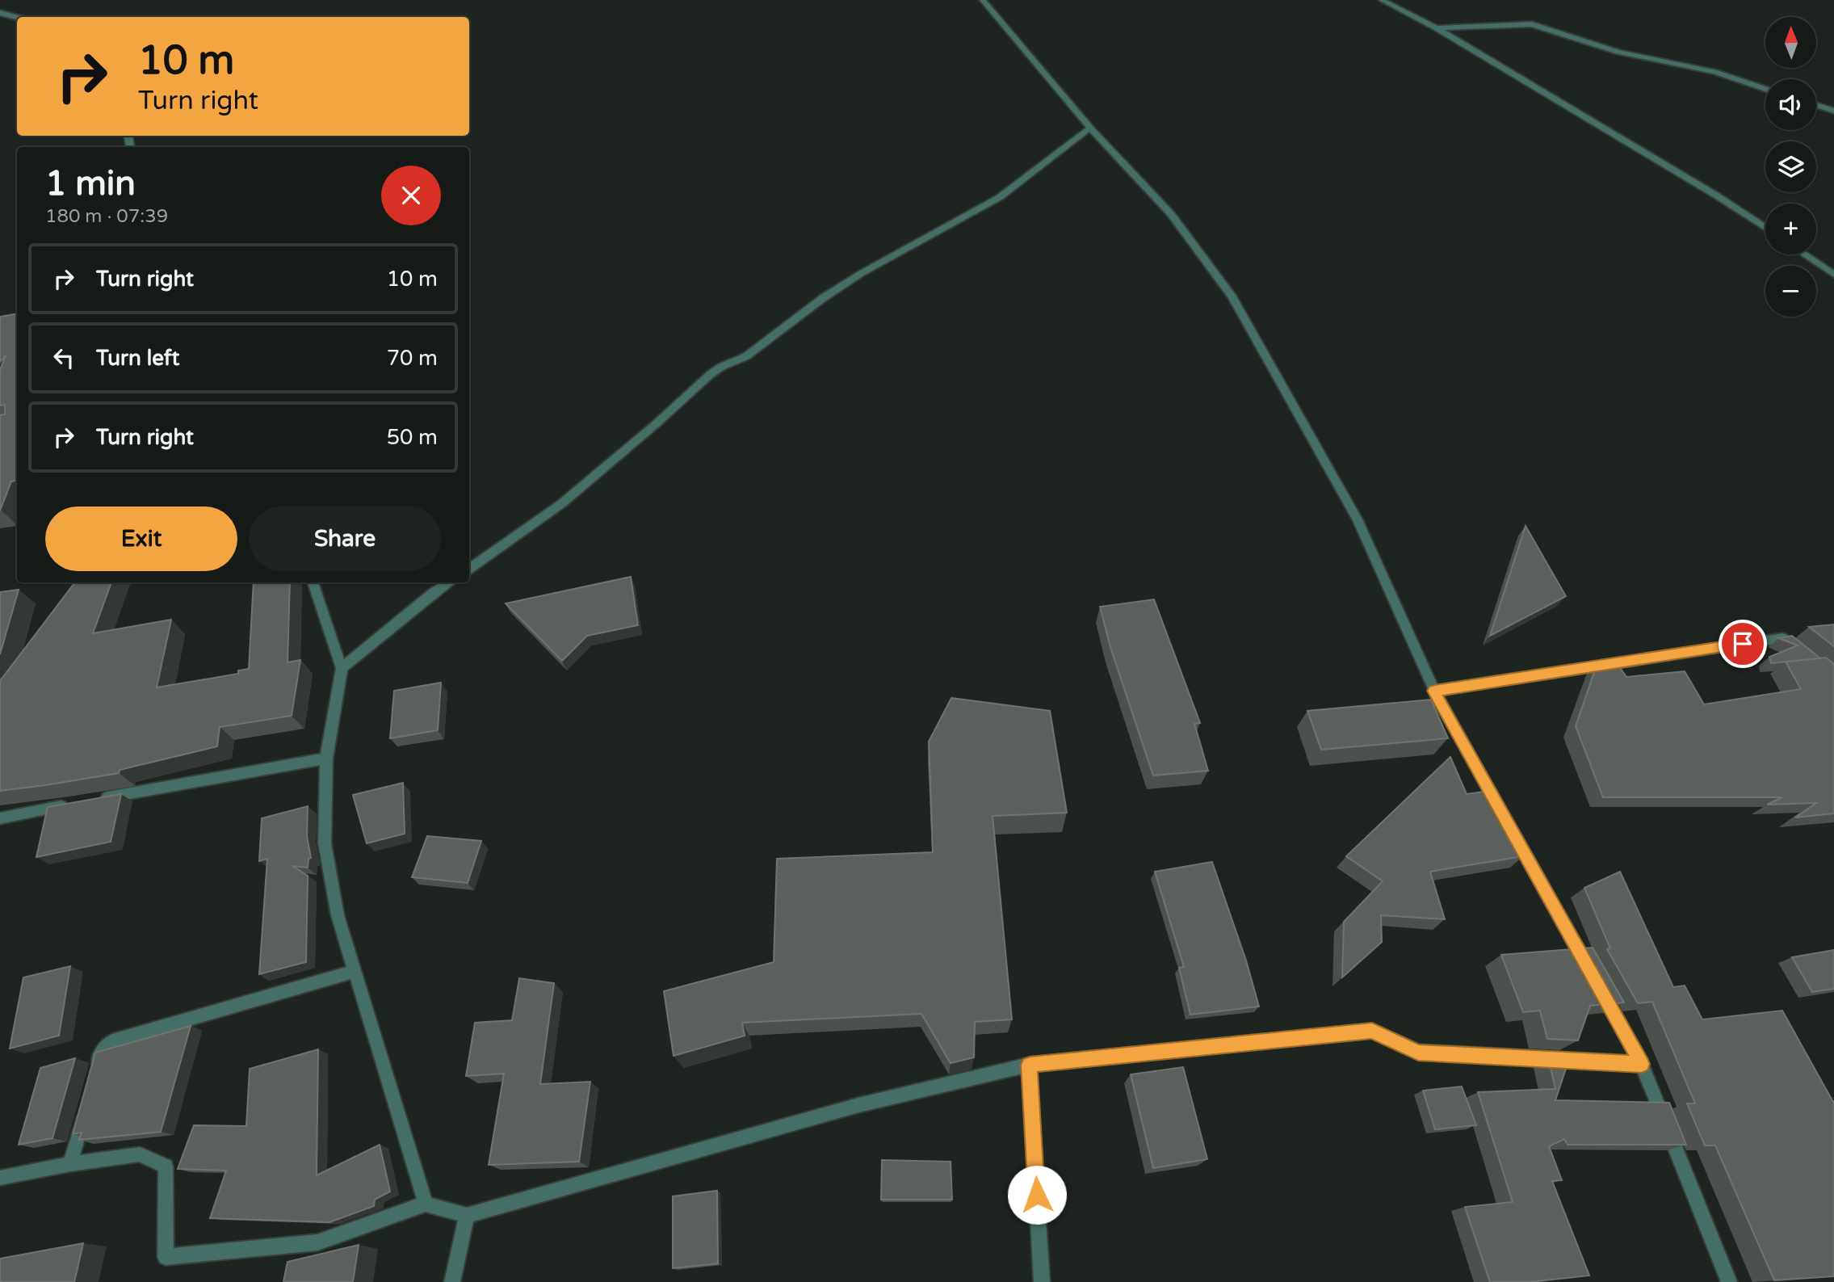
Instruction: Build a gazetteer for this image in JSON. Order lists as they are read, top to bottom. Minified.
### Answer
{"north":"top","page":{"map_buttons":["+","−"],"turn":["10 m","Turn right"],"heading":["1 min","180 m · 07:39"],"list":[{"name":"Turn right","value":"10 m"},{"name":"Turn left","value":"70 m"},{"name":"Turn right","value":"50 m"}],"buttons":["Exit","Share"]}}
